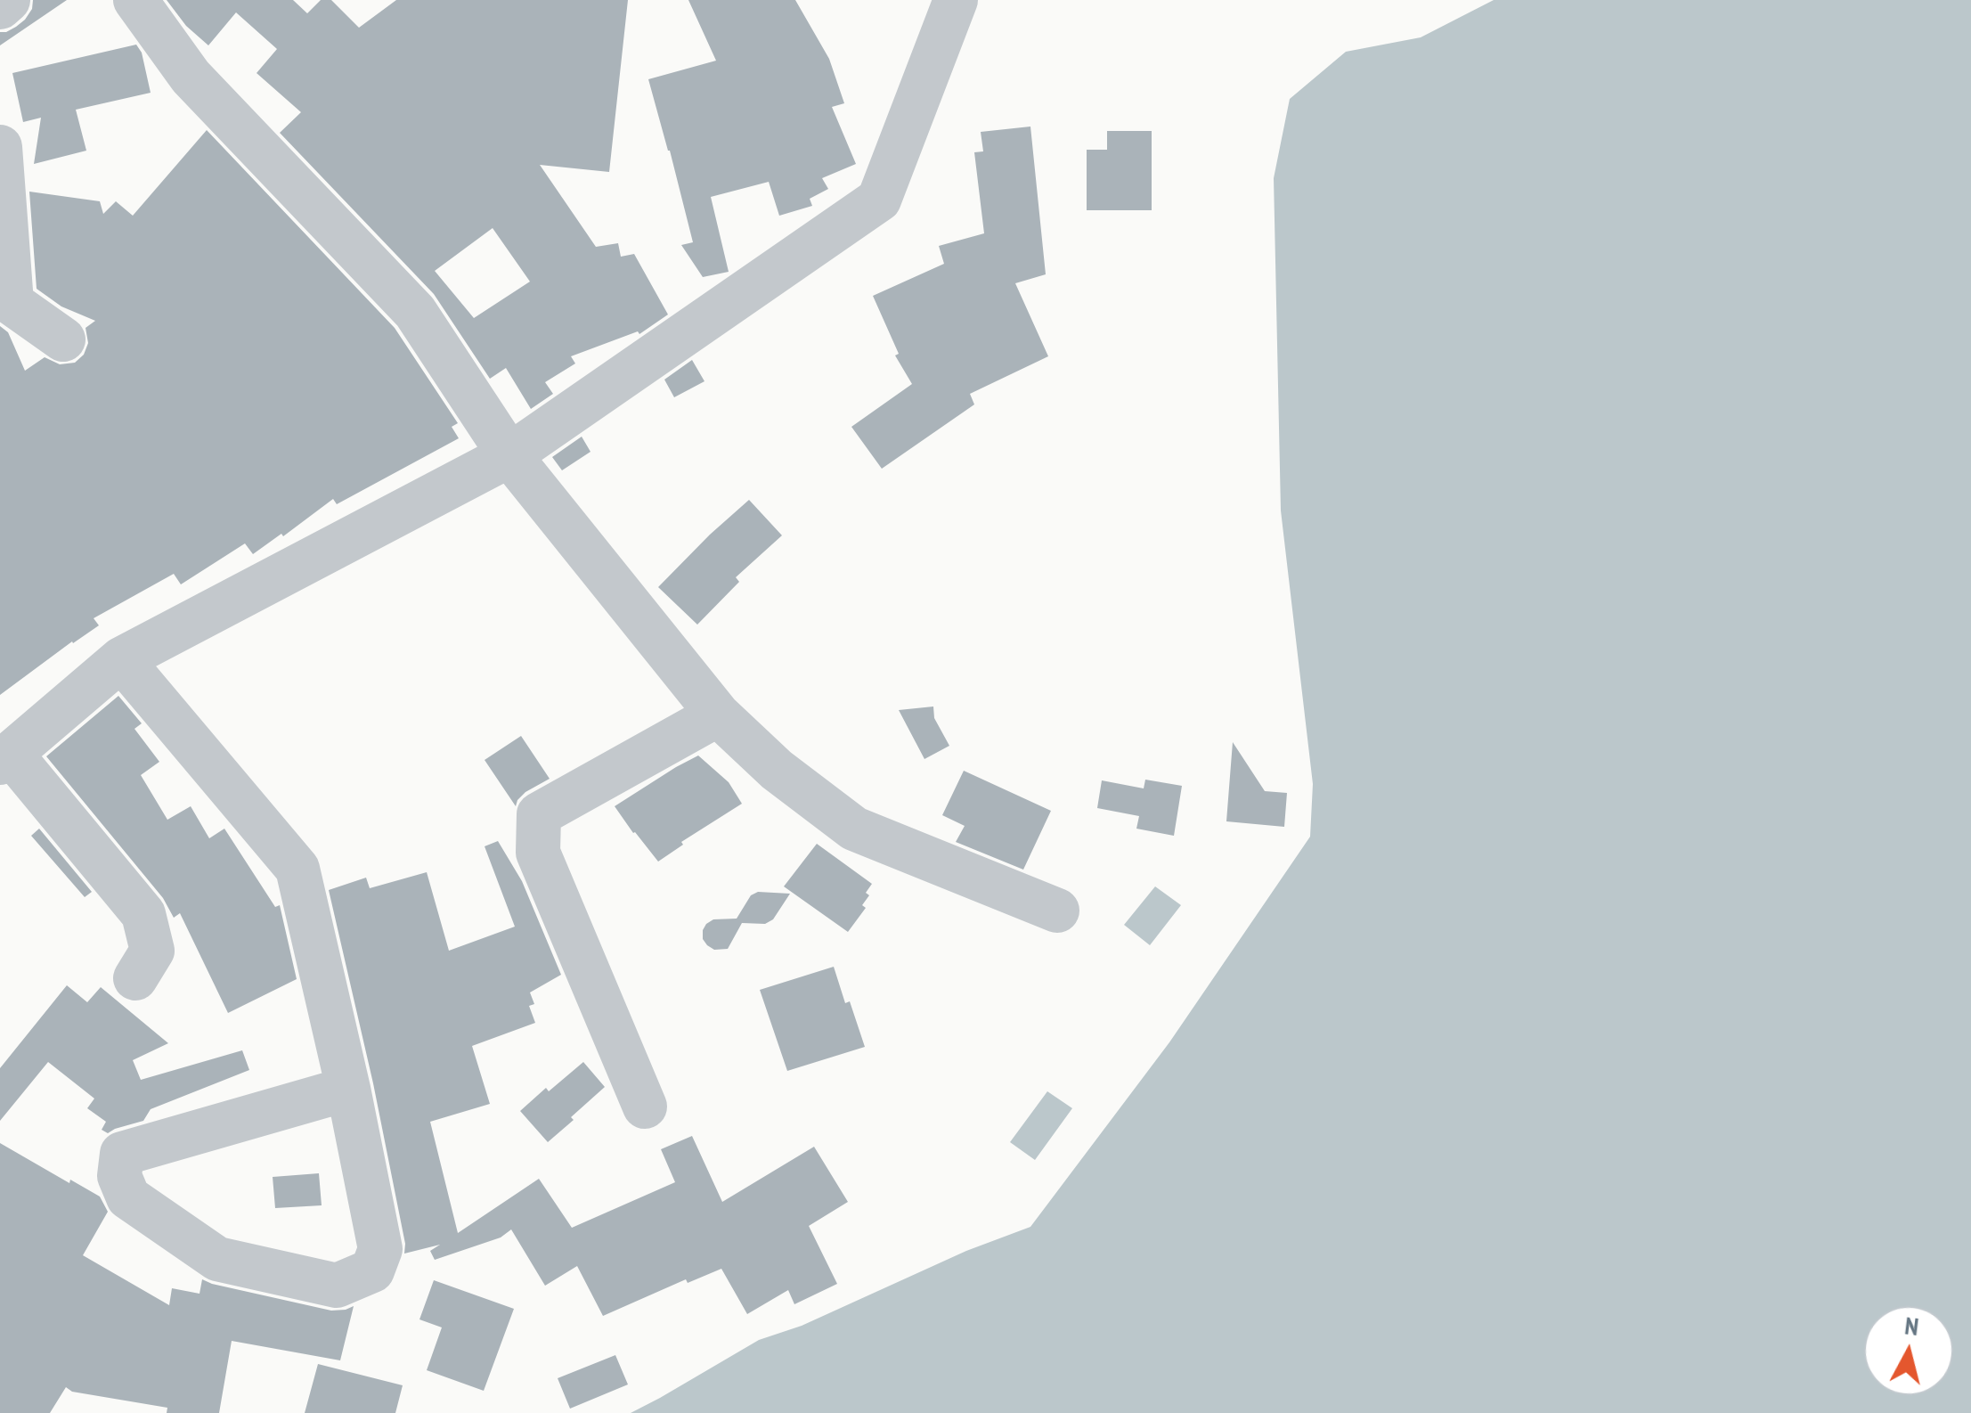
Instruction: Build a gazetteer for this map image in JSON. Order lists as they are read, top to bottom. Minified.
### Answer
{"north":"top"}
